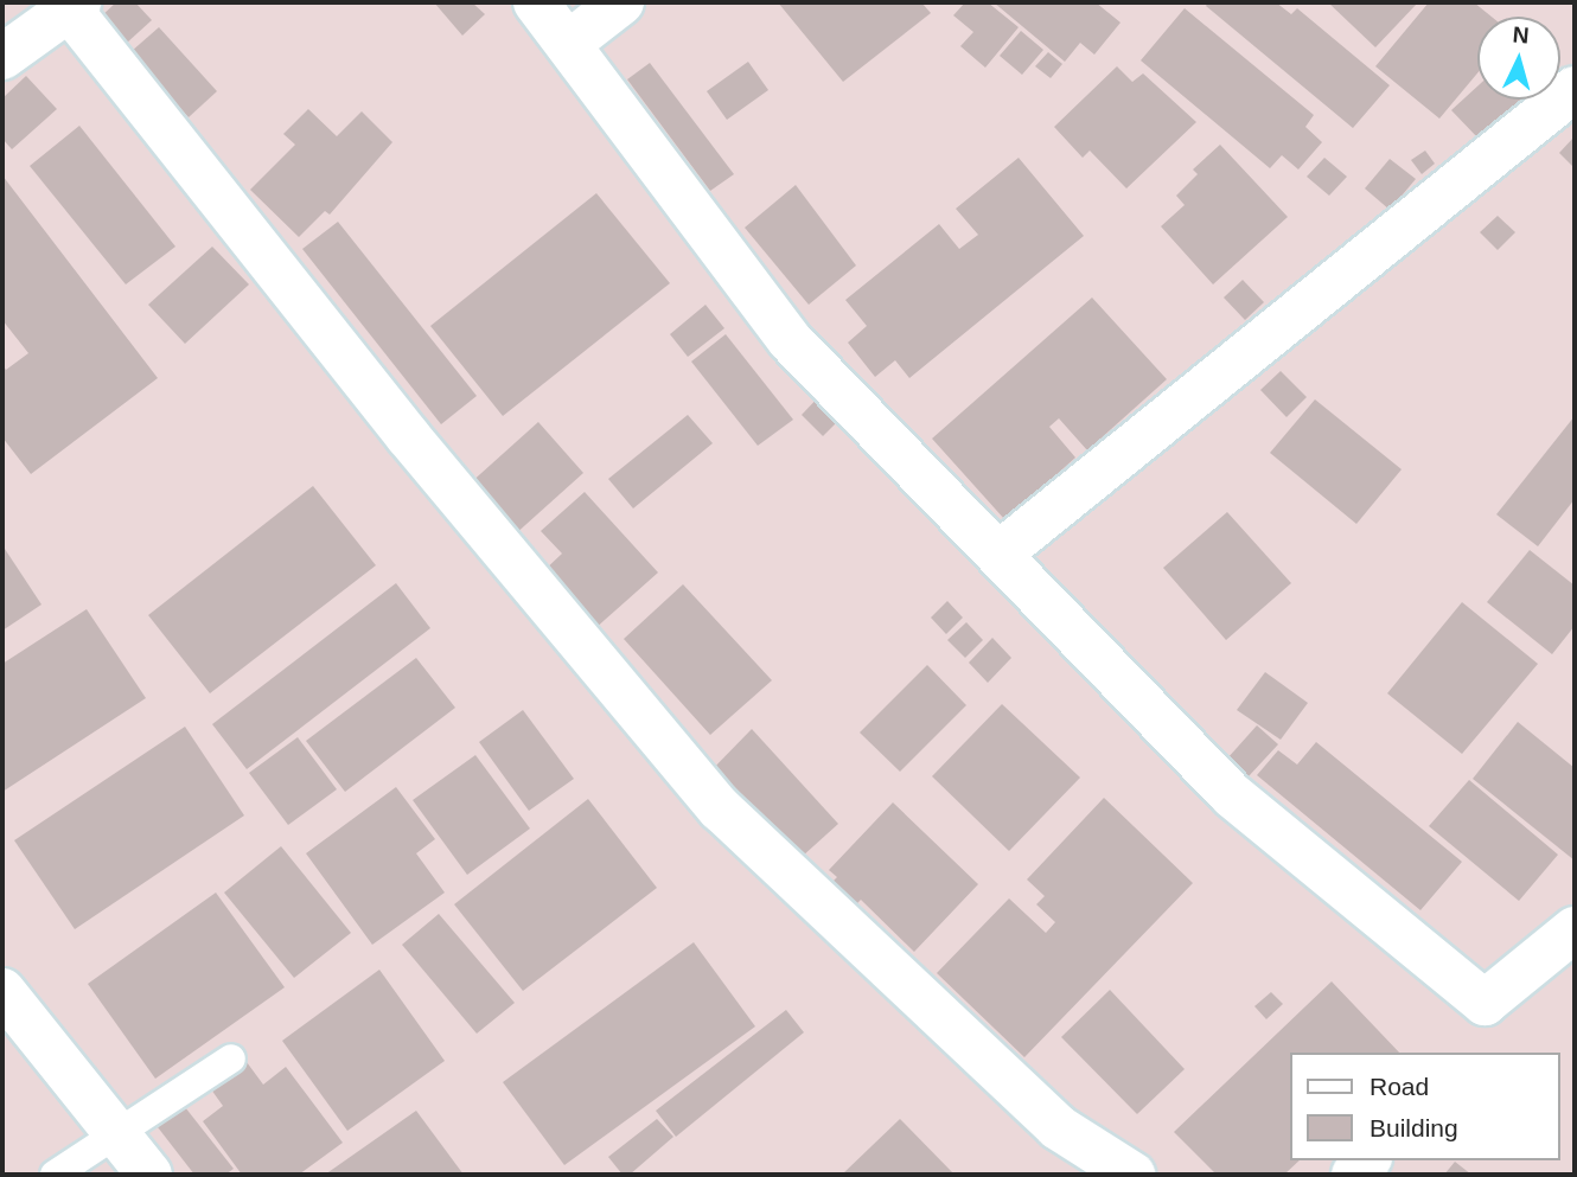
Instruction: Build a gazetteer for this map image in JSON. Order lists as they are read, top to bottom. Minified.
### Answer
{"legend":["Road","Building"],"north":"top"}
